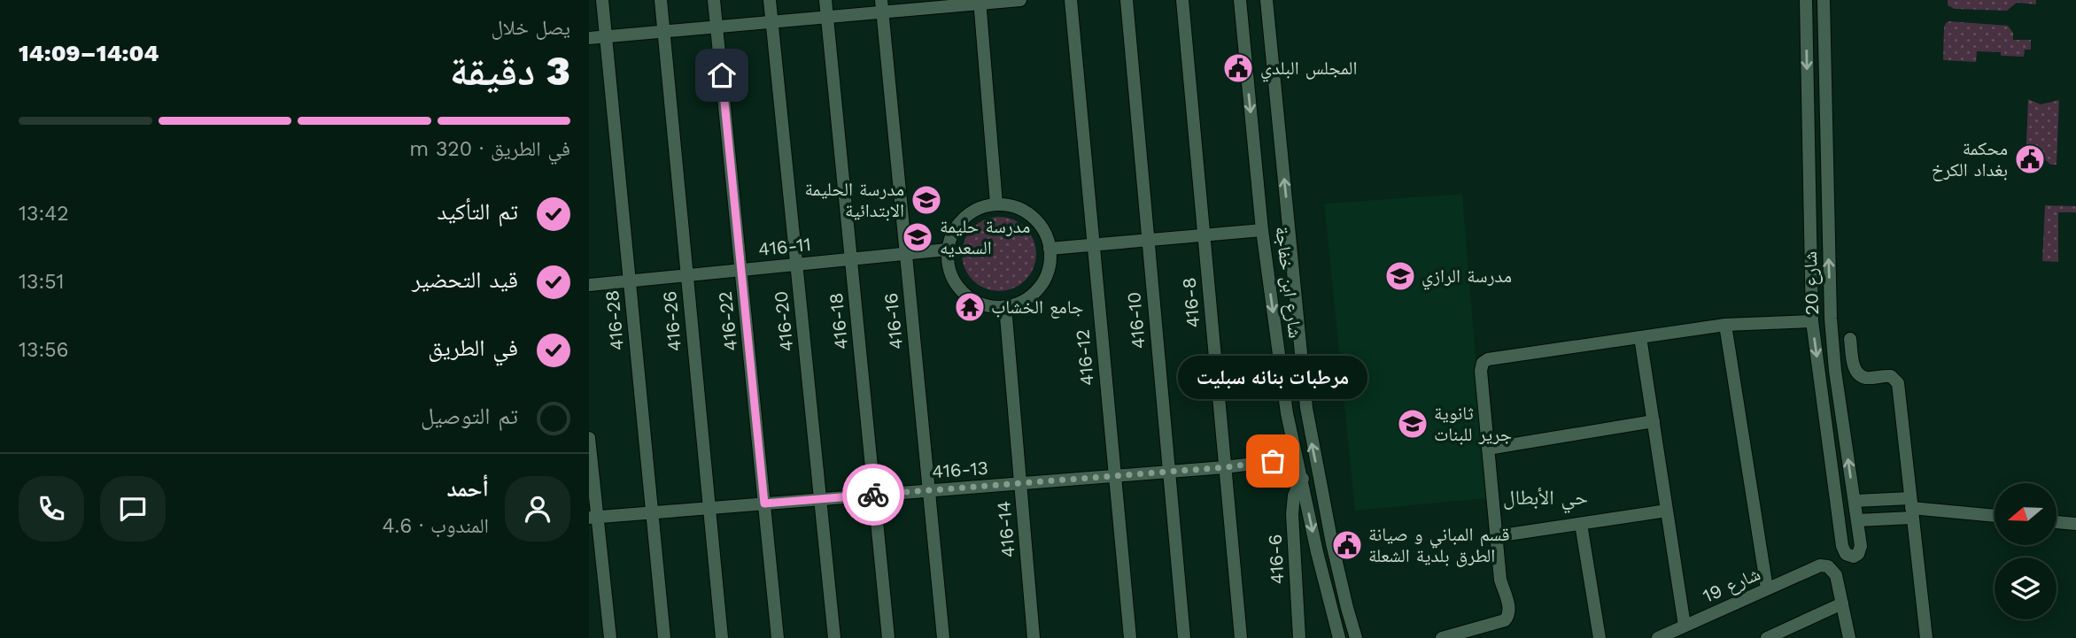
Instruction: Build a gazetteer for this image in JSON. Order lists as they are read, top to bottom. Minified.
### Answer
{"streets":{"street":["416-11","شارع ابن خفاجة","شارع 20","416-8","416-28","416-10","416-26","416-22","416-20","416-18","416-16","416-12","416-13","416-14","416-6","شارع 19"]},"crossings":[["416-11","416-28"],["416-11","416-26"],["416-11","416-22"],["416-11","416-20"],["416-11","416-18"],["416-11","416-16"],["416-11","416-14"],["شارع ابن خفاجة","416-13"],["شارع ابن خفاجة","416-6"],["شارع 20","شارع 19"],["416-8","416-13"],["416-28","416-13"],["416-10","416-13"],["416-26","416-13"],["416-22","416-13"],["416-20","416-13"],["416-18","416-13"],["416-16","416-13"],["416-12","416-13"],["416-13","416-14"]],"districts":["حي الأبطال"],"places":{"public building":["المجلس البلدي","محكمة بغداد الكرخ","قسم المباني و صيانة الطرق بلدية الشعلة"],"school or university":["مدرسة الحليمة الابتدائية","مدرسة حليمة السعديه","مدرسة الرازي","ثانوية جرير للبنات"],"temple":["جامع الخشاب"],"other":["مرطبات بنانه سبليت"]},"north":"left","page":{"heading":["3 دقيقة","يصل خلال","14:04–14:09"],"panel":["أحمد","المندوب · 4.6"],"bar":"في الطريق · 320 m","list":[["تم التأكيد","13:42"],["قيد التحضير","13:51"],["في الطريق","13:56"],"تم التوصيل"],"bubble":"مرطبات بنانه سبليت"}}
